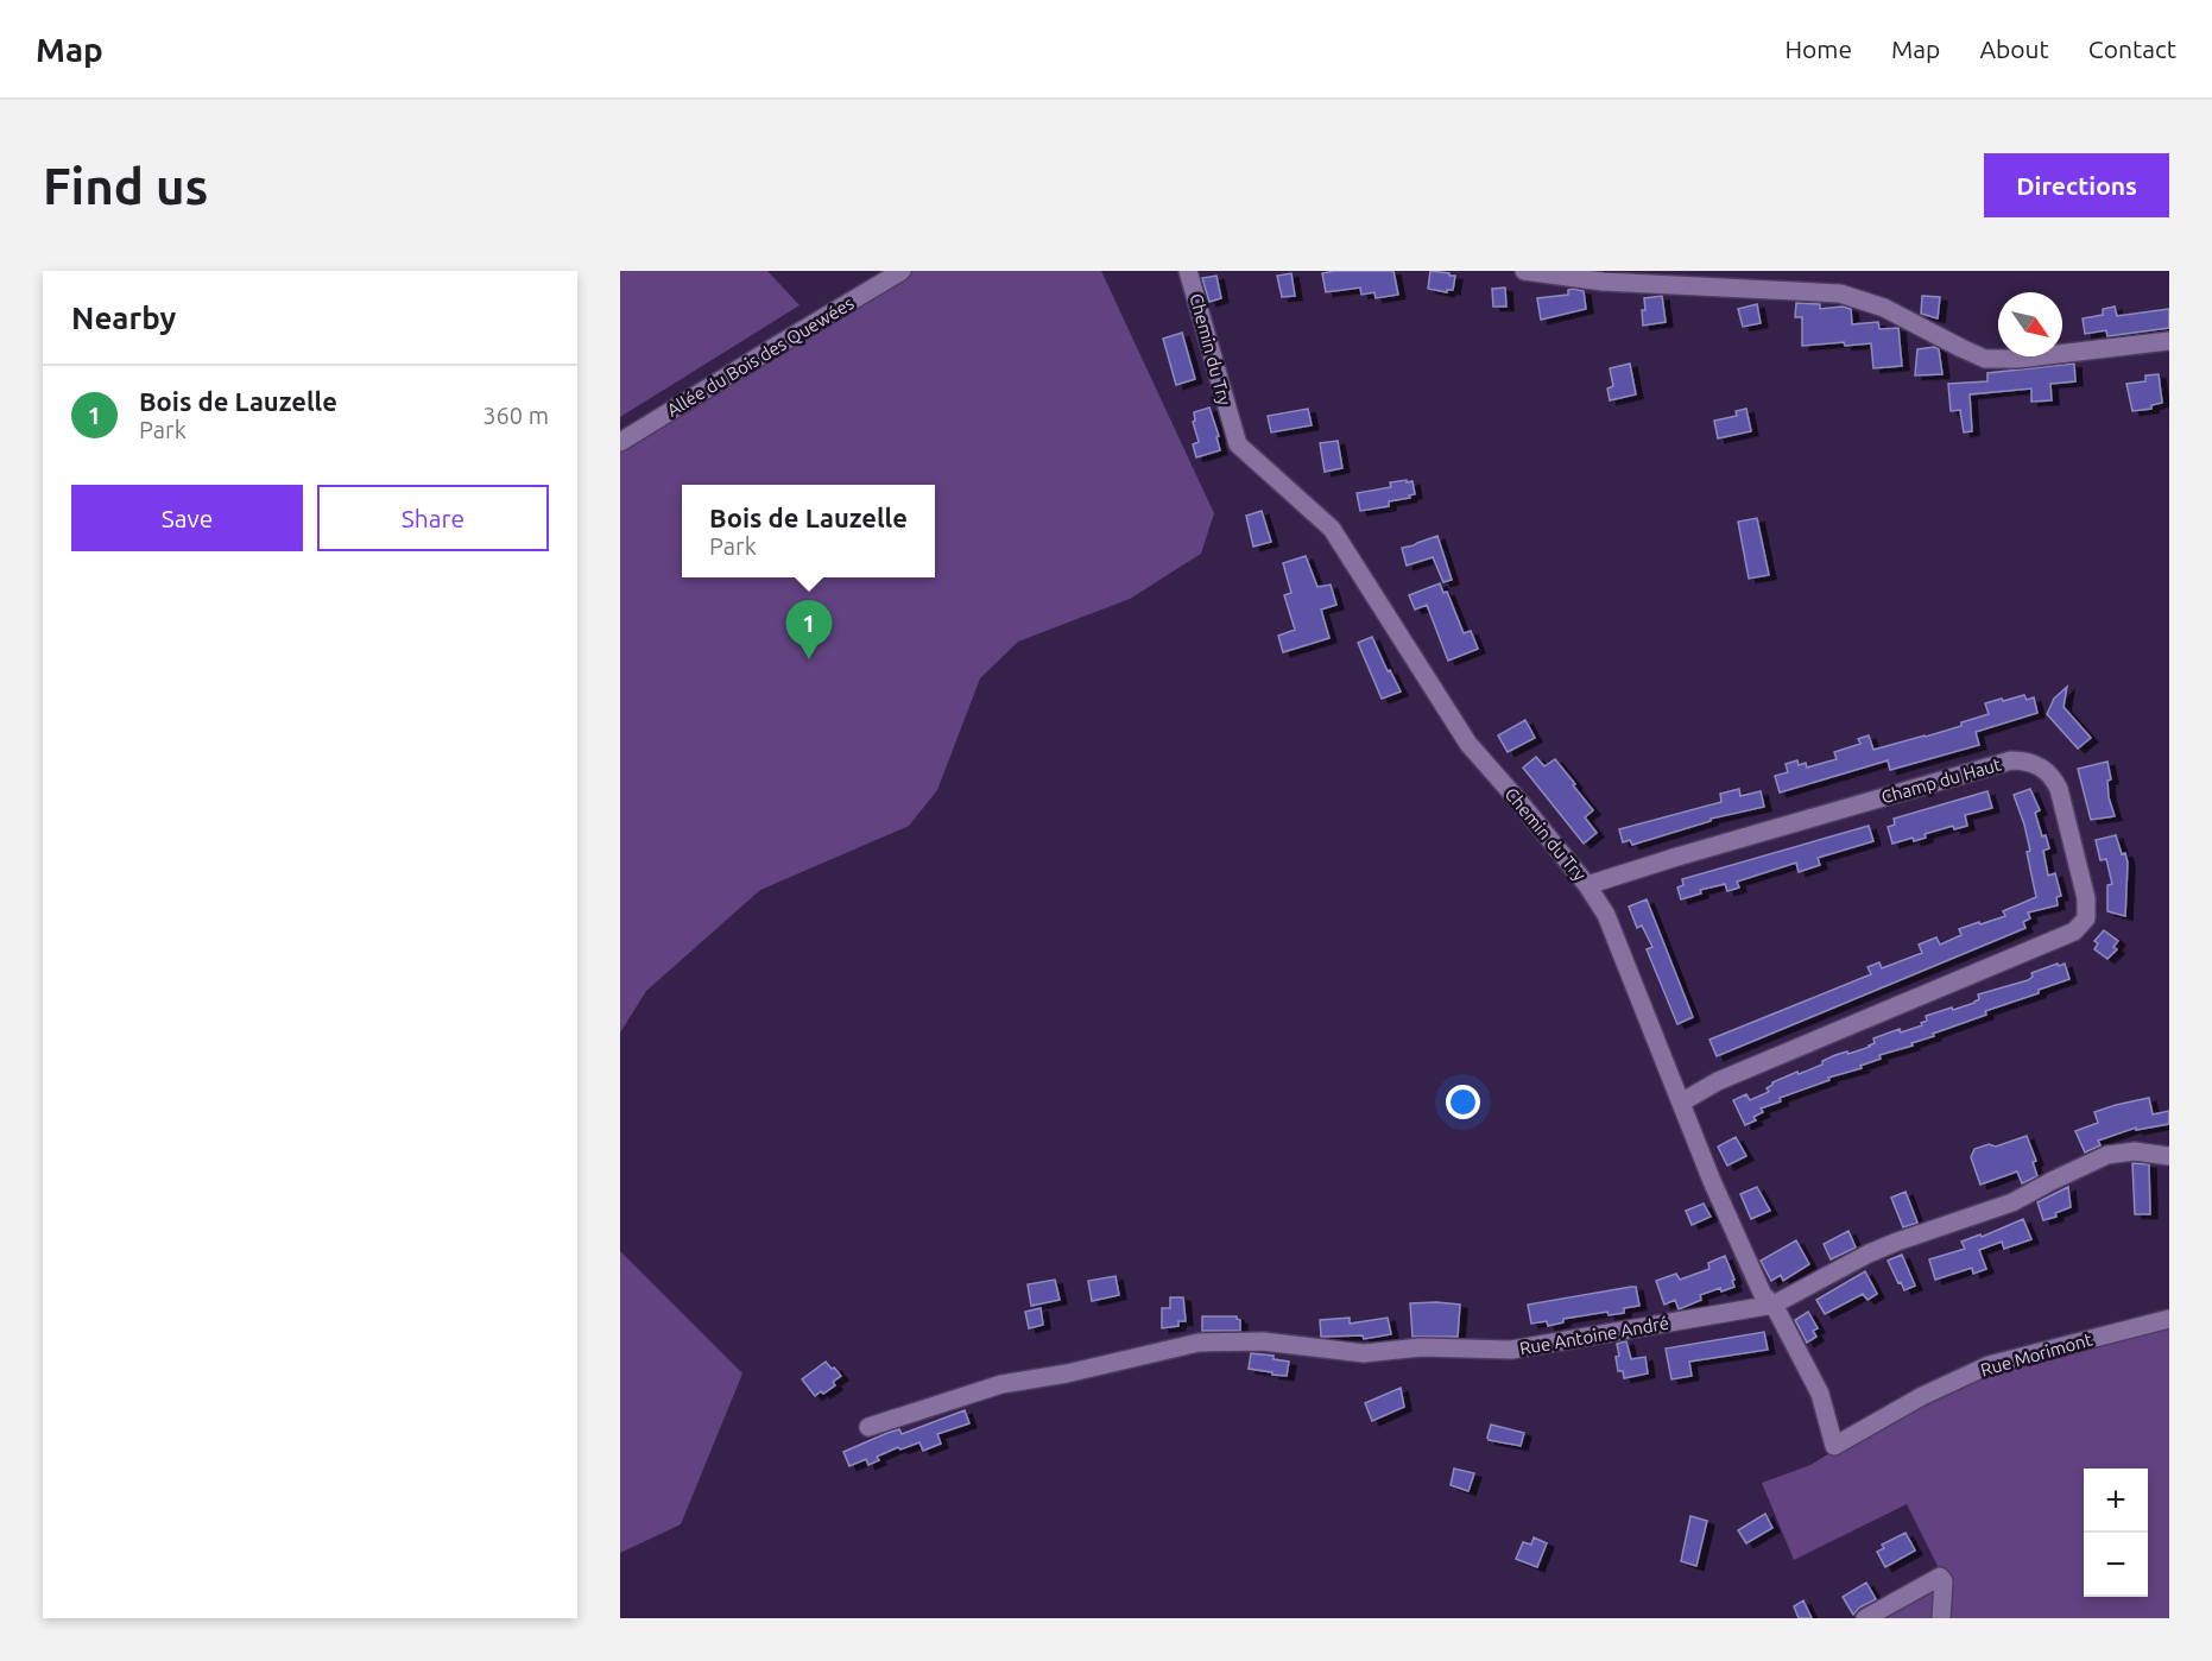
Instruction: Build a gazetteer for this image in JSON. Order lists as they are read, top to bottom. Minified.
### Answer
{"streets":{"street":["Chemin du Try","Allée du Bois des Quewées","Champ du Haut","Rue Antoine André","Rue Morimont"]},"crossings":[["Chemin du Try","Champ du Haut"],["Chemin du Try","Rue Antoine André"],["Chemin du Try","Rue Morimont"]],"north":"bottom right","page":{"header":"Map","nav":["Home","Map","About","Contact"],"buttons":["Directions",["Save","Share"]],"title":"Find us","heading":"Nearby","list":[{"mark":"1","name":"Bois de Lauzelle","note":"Park","value":"360 m"}],"popup":["Bois de Lauzelle","Park"],"pins":"1","map_buttons":["+","−"]}}
